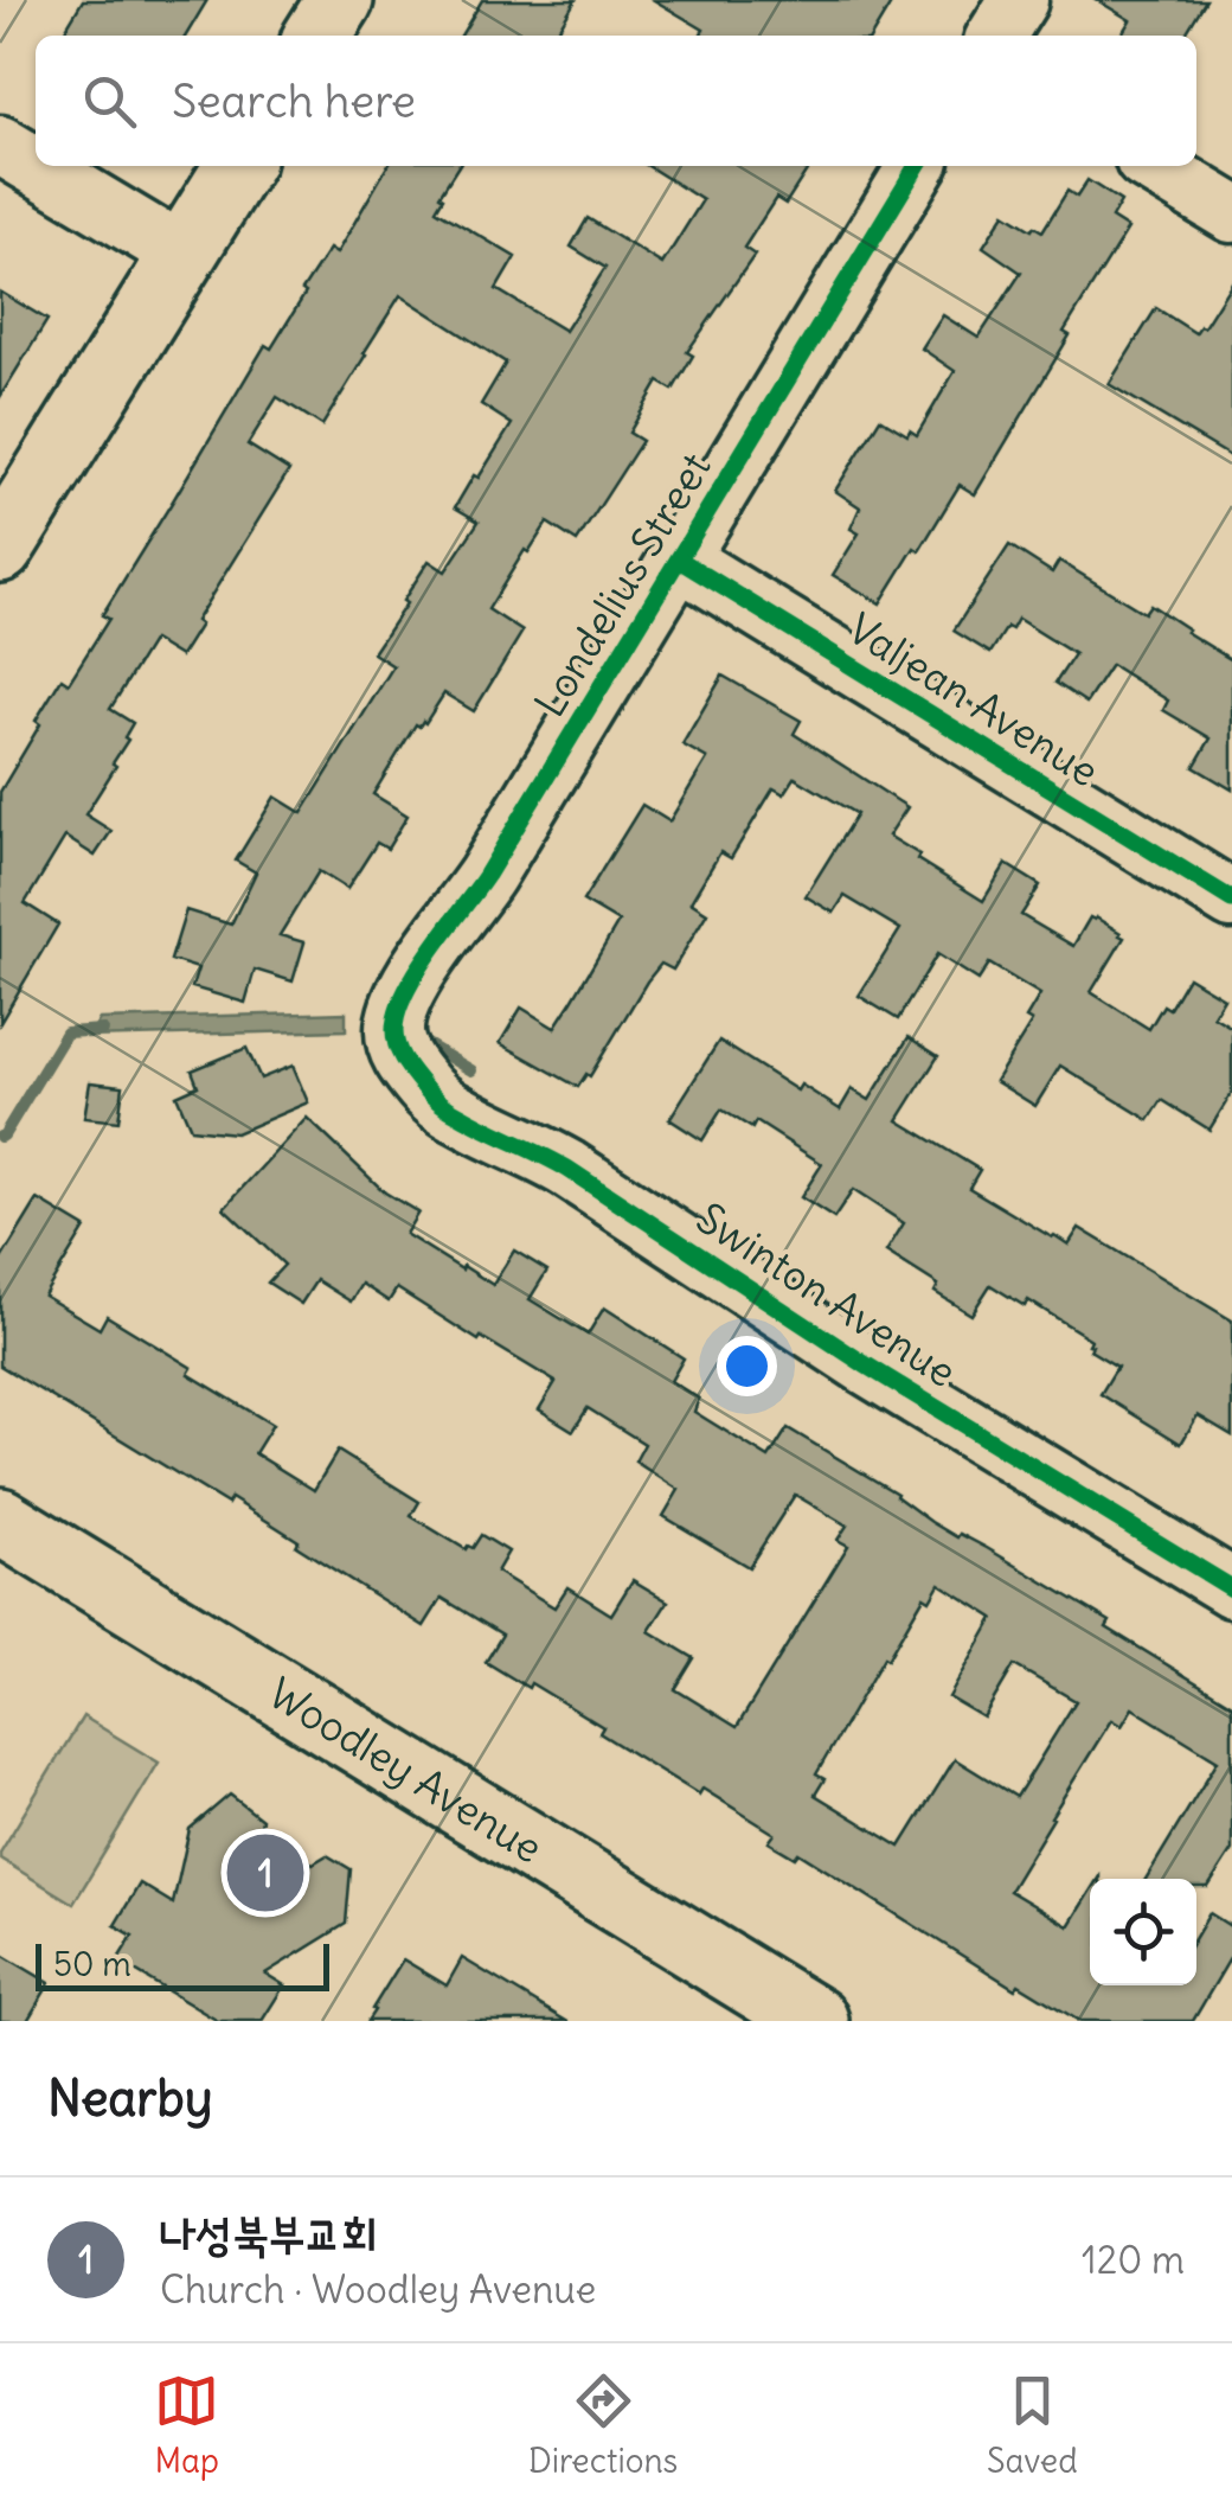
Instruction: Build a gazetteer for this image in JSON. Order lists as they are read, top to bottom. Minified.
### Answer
{"streets":{"main road":["Woodley Avenue"],"street":["Londelius Street","Valjean Avenue","Swinton Avenue"]},"crossings":[["Londelius Street","Valjean Avenue"],["Londelius Street","Swinton Avenue"]],"scale_bar":"50 m","page":{"search":"Search here","pins":"1","scale":"50 m","heading":"Nearby","list":[{"mark":"1","name":"나성북부교회","note":"Church · Woodley Avenue","value":"120 m"}],"nav":["Map","Directions","Saved"]}}
